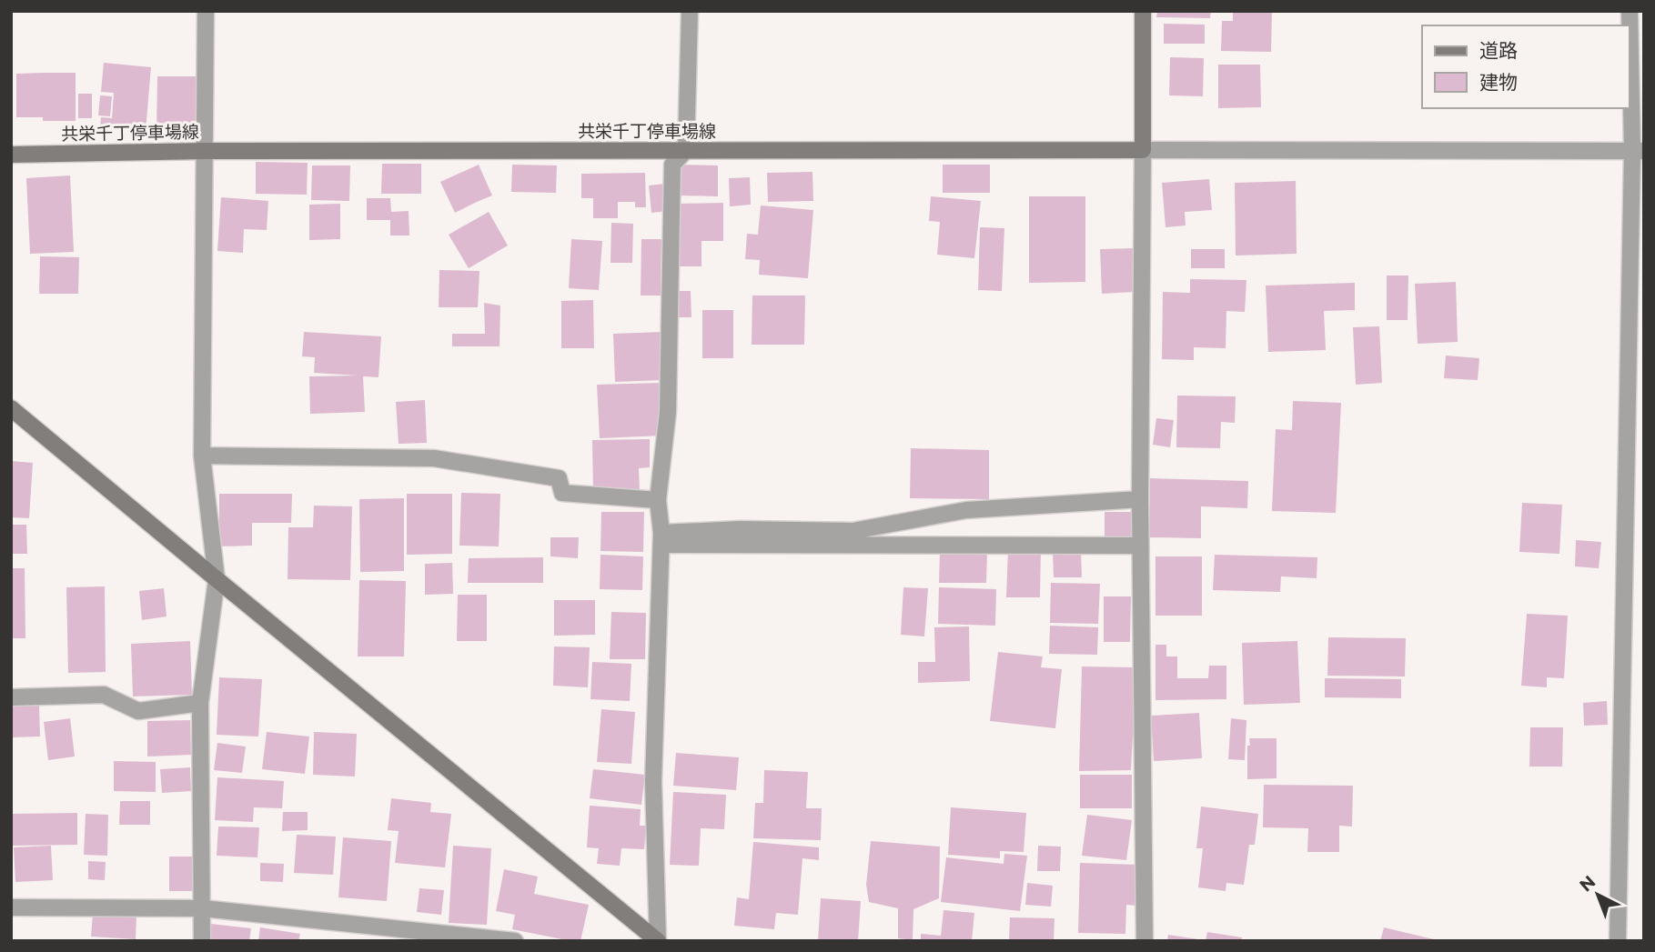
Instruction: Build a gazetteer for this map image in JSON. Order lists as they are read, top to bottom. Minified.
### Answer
{"streets":{"main road":["共栄千丁停車場線"]},"legend":["道路","建物"],"north":"top left"}
